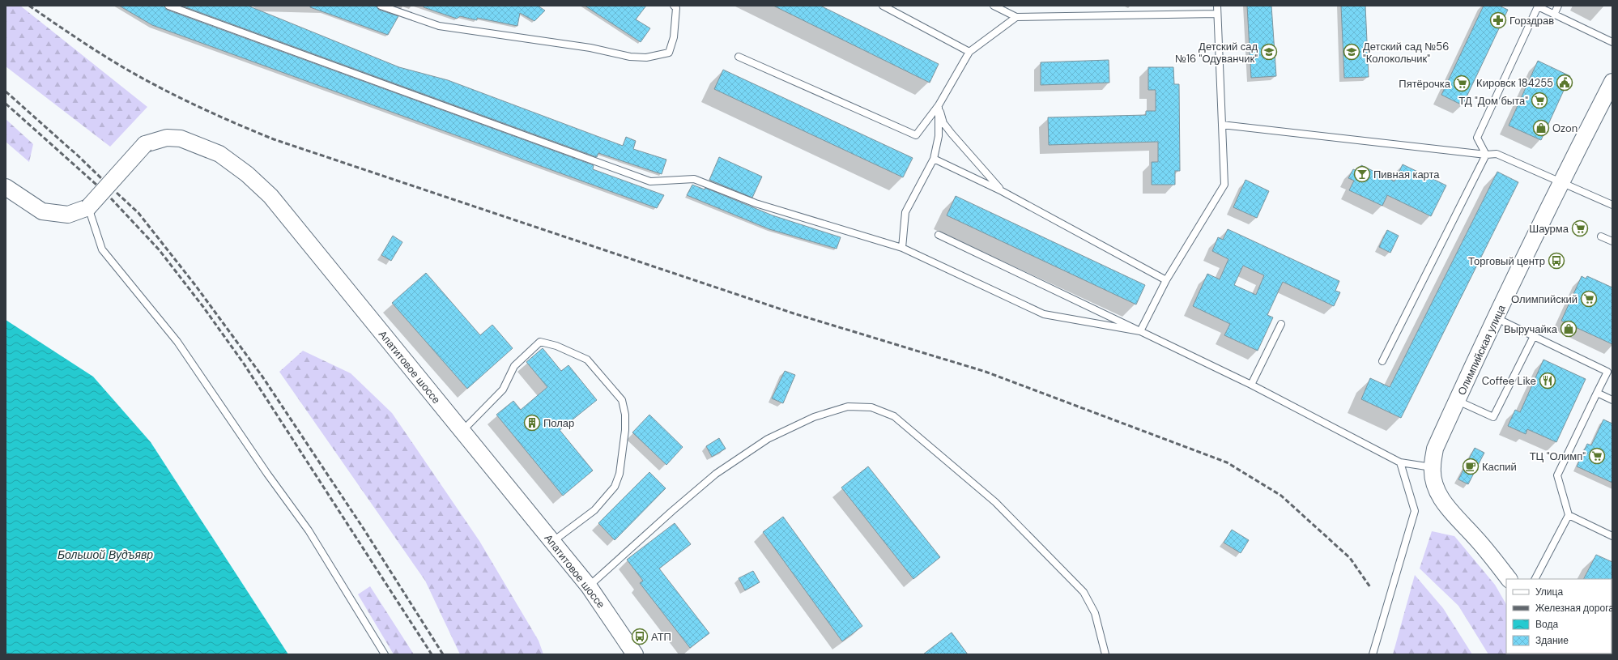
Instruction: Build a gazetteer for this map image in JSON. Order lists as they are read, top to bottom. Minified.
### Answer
{"streets":{"street":["Олимпийская улица","Апатитовое шоссе"]},"water":["Большой Вудъявр"],"places":{"pharmacy":["Горздрав"],"school or university":["Детский сад №16 \"Одуванчик\"","Детский сад №56 \"Колокольчик\""],"public building":["Кировск 184255"],"supermarket":["Пятёрочка","ТД \"Дом быта\"","Шаурма","Олимпийский","ТЦ \"Олимп\""],"shop":["Ozon","Выручайка"],"bar":["Пивная карта"],"bus stop":["Торговый центр","АТП"],"restaurant":["Coffee Like"],"building":["Полар"],"cafe":["Каспий"]},"legend":["Улица","Железная дорога","Вода","Здание"]}
